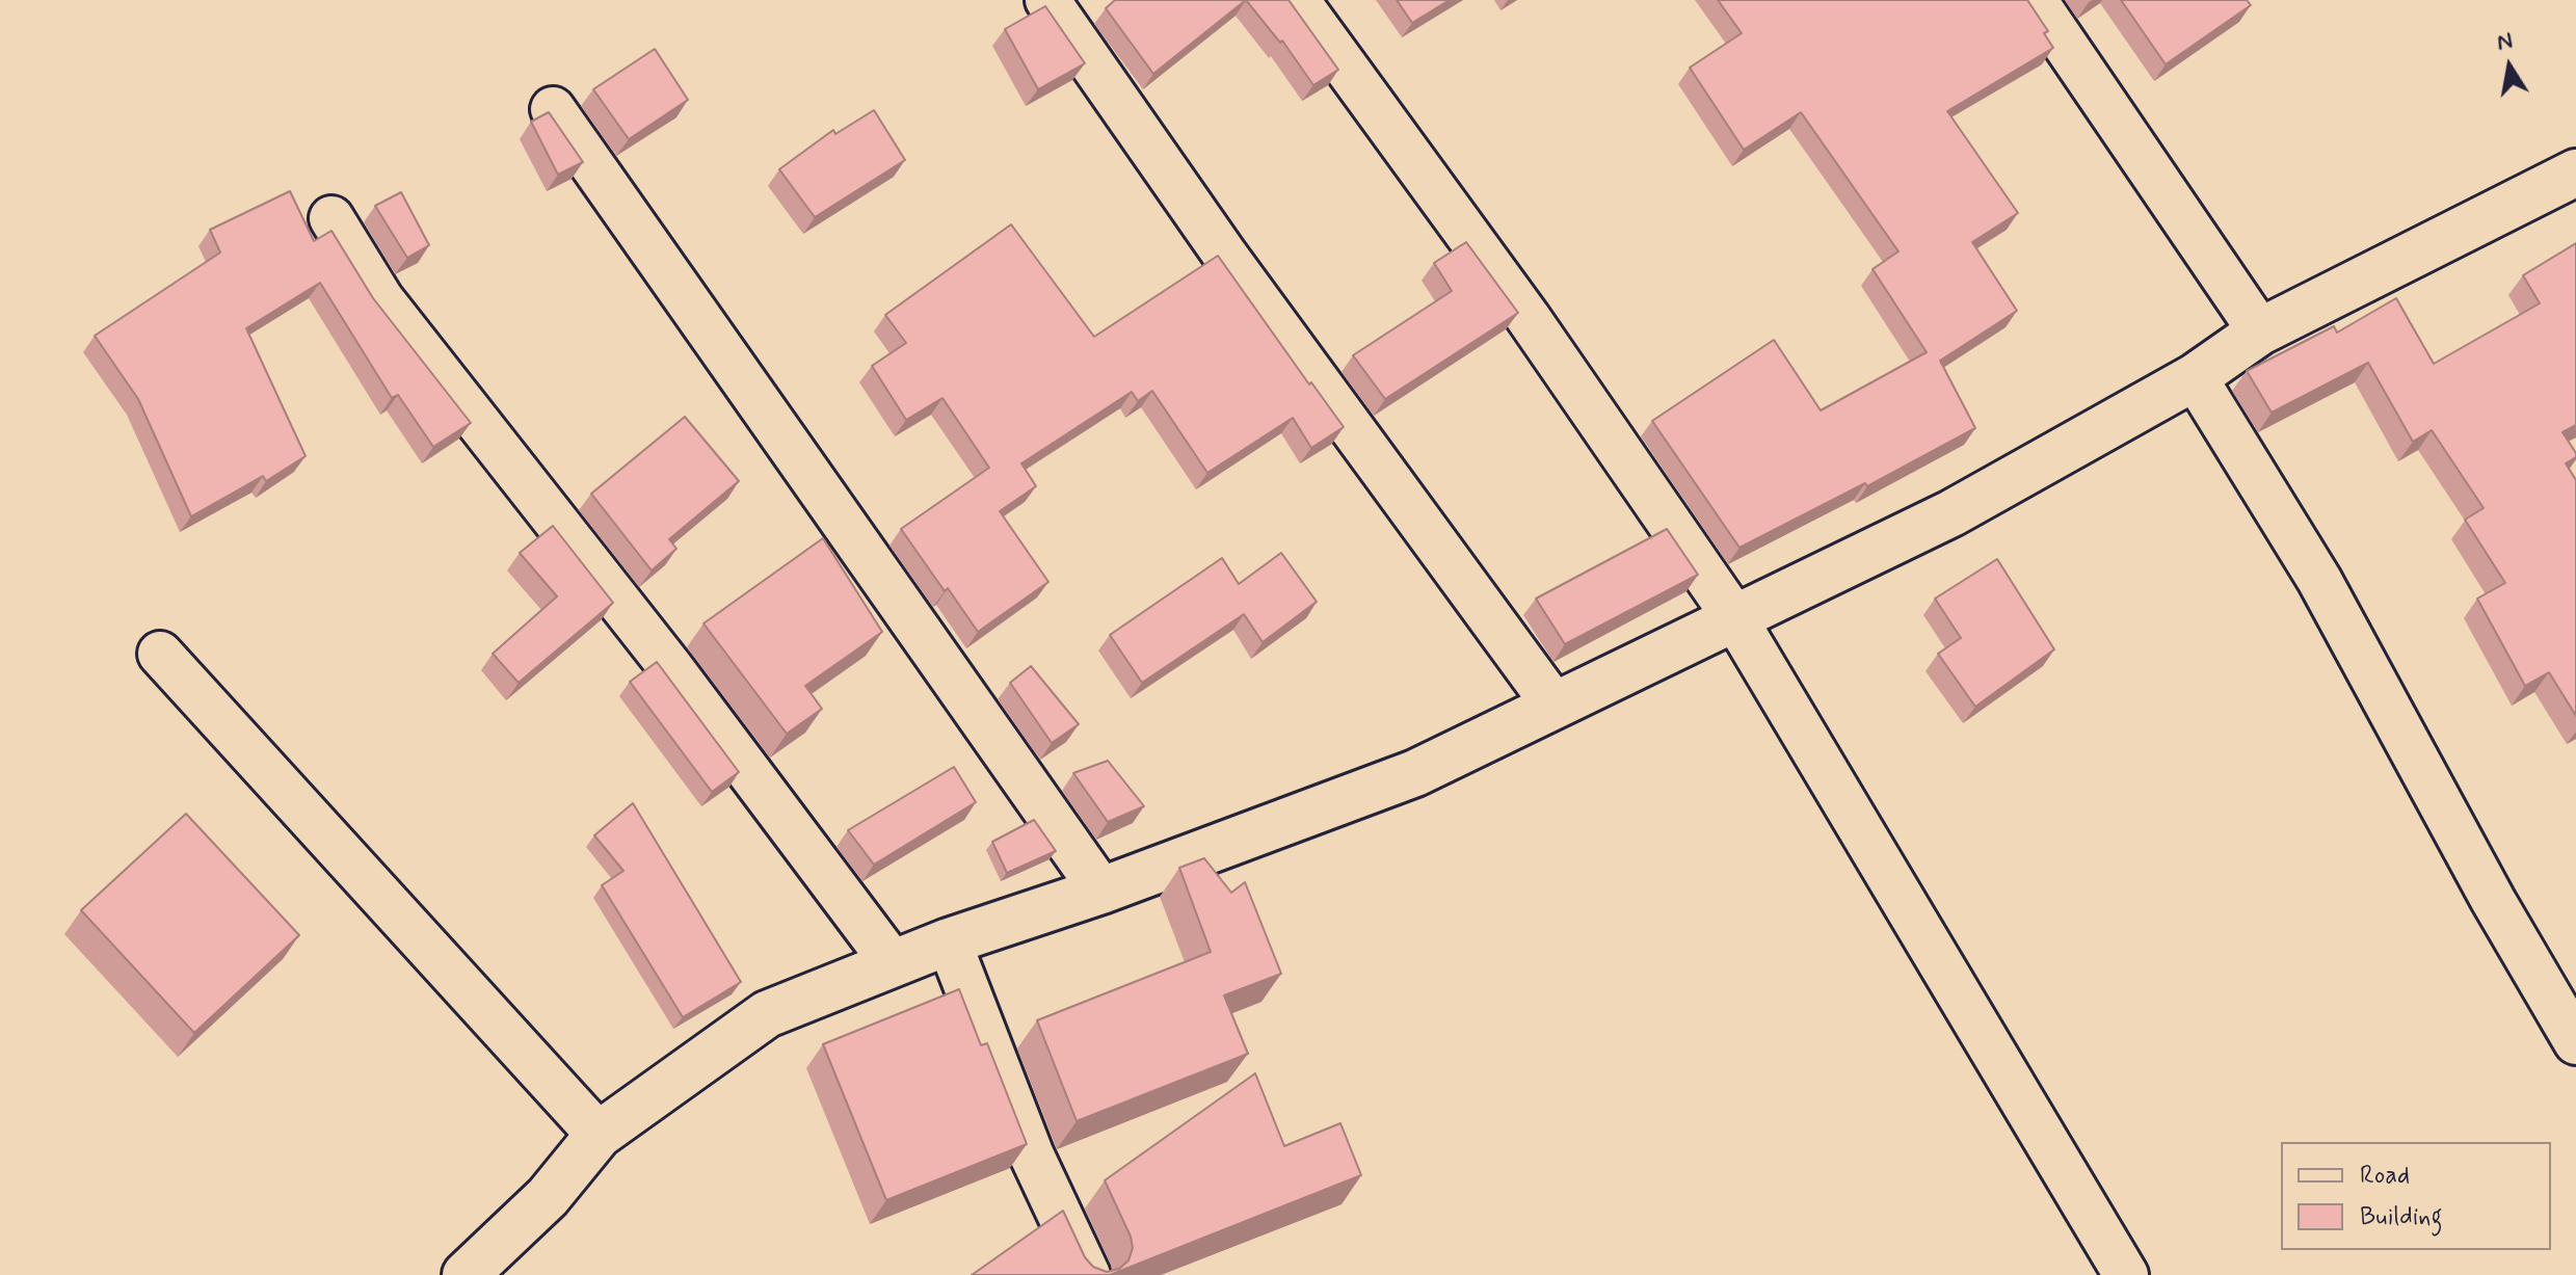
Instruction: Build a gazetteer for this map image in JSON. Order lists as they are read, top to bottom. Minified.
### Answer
{"legend":["Road","Building"],"north":"top"}
